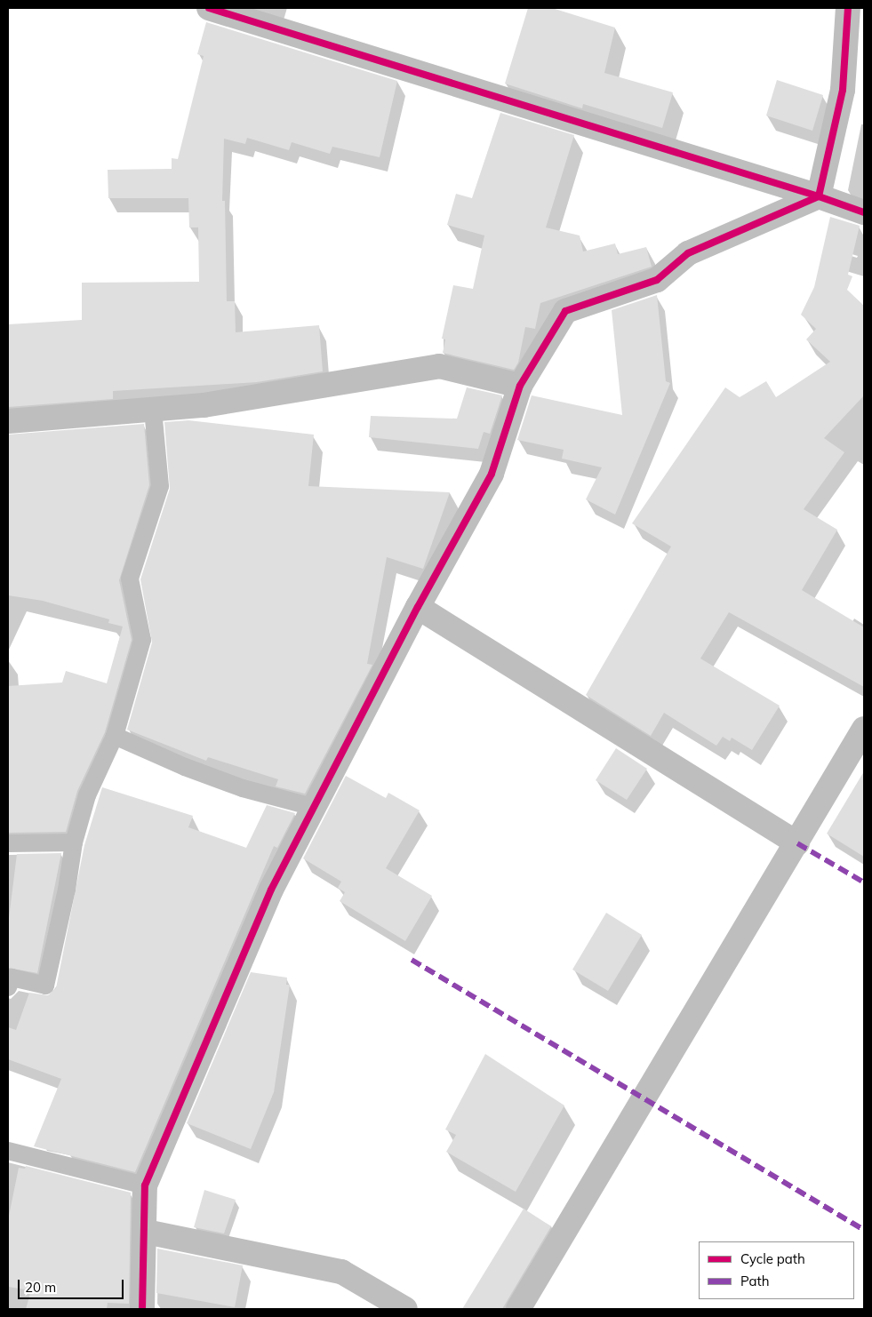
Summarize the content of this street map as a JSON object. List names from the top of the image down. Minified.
{"legend":["Cycle path","Path"],"scale_bar":"20 m"}
